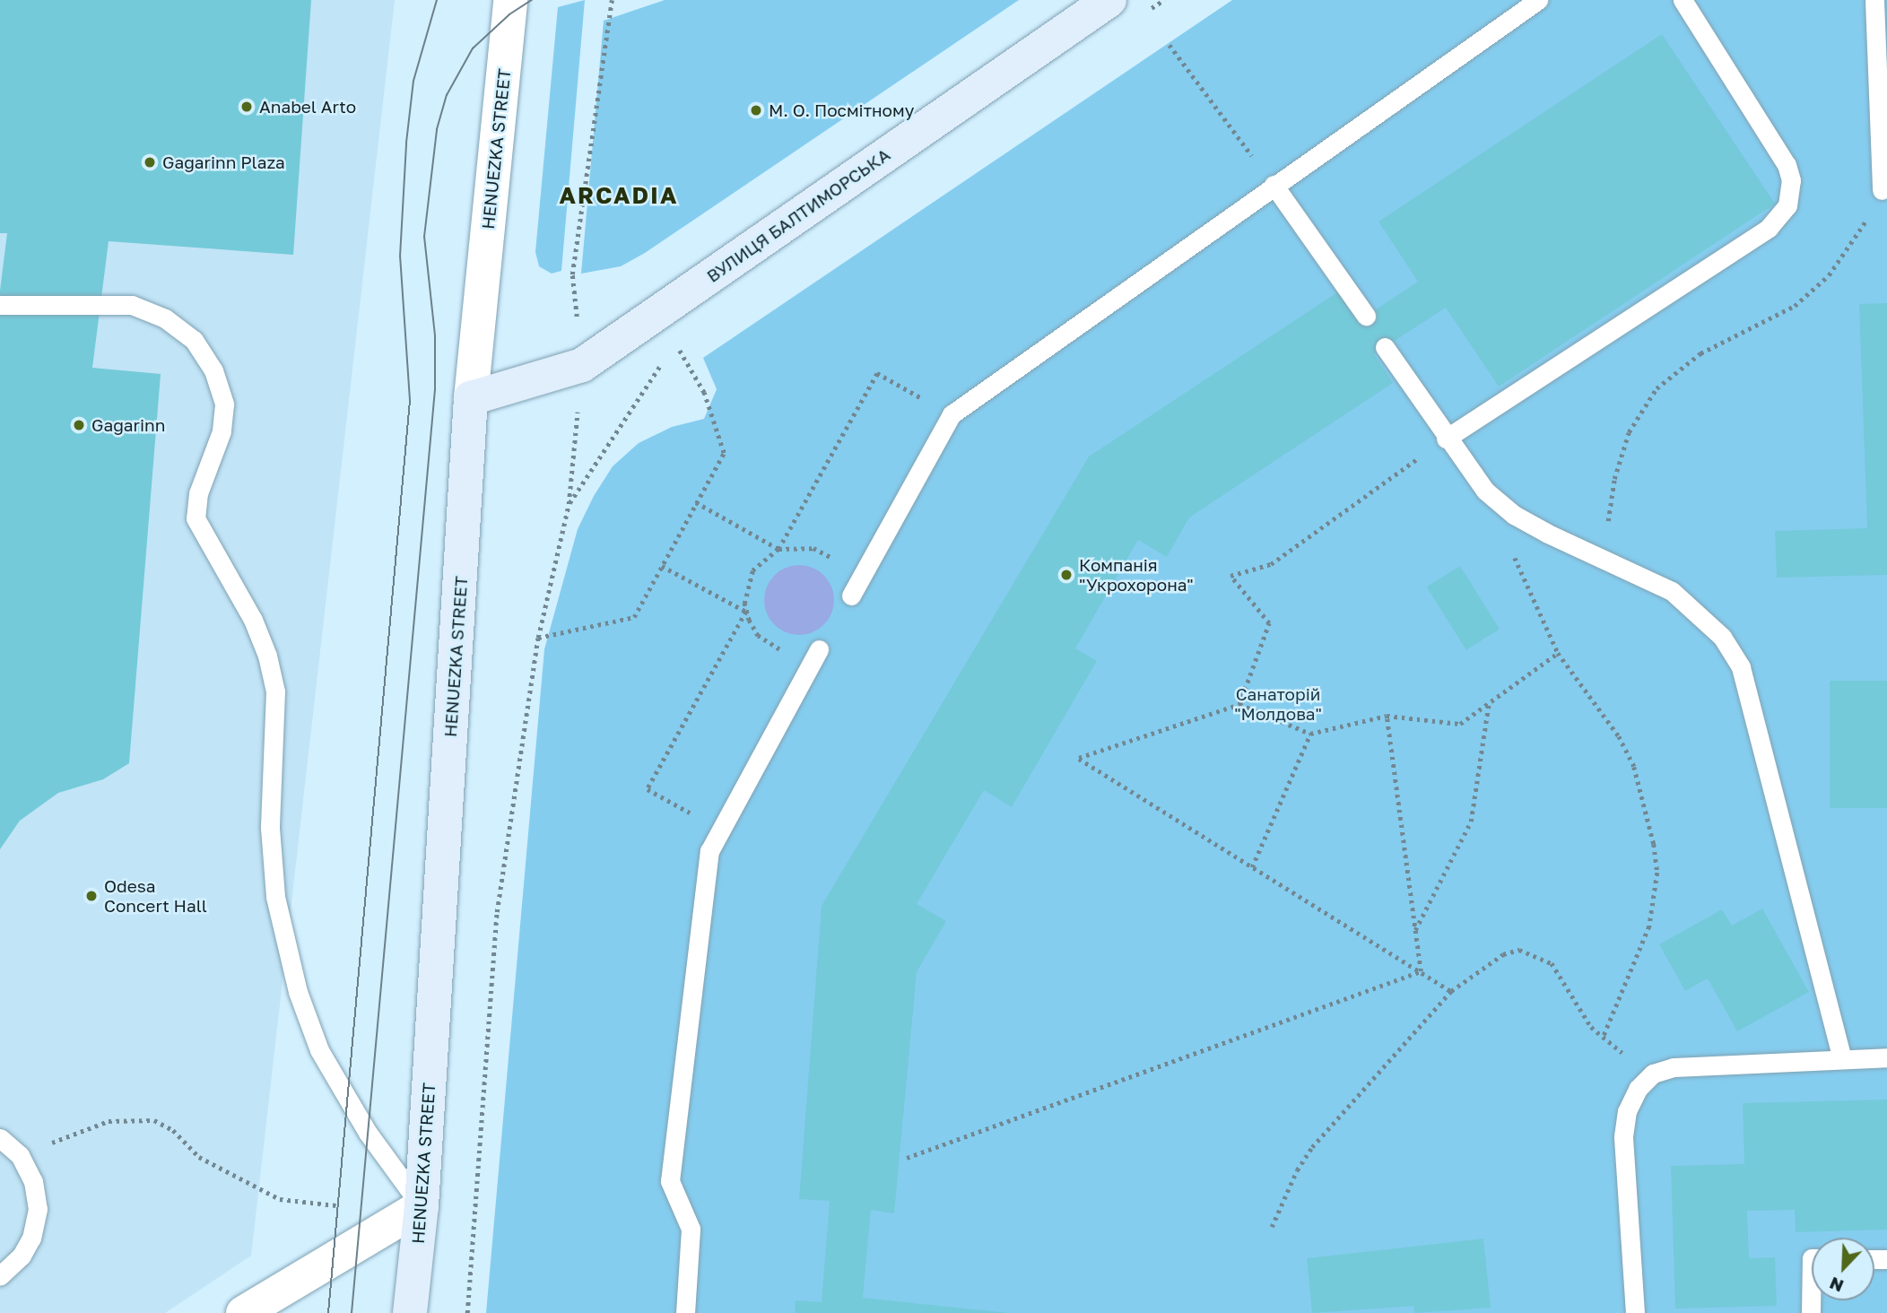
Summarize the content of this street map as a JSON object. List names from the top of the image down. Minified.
{"streets":{"main road":["HENUEZKA STREET","ВУЛИЦЯ БАЛТИМОРСЬКА"]},"crossings":[["HENUEZKA STREET","ВУЛИЦЯ БАЛТИМОРСЬКА"]],"districts":["ARCADIA"],"parks":["Санаторій \"Молдова\""],"places":["Anabel Arto","М. О. Посмітному","Gagarinn Plaza","Gagarinn","Компанія \"Укрохорона\"","Odesa Concert Hall"],"north":"bottom left"}
